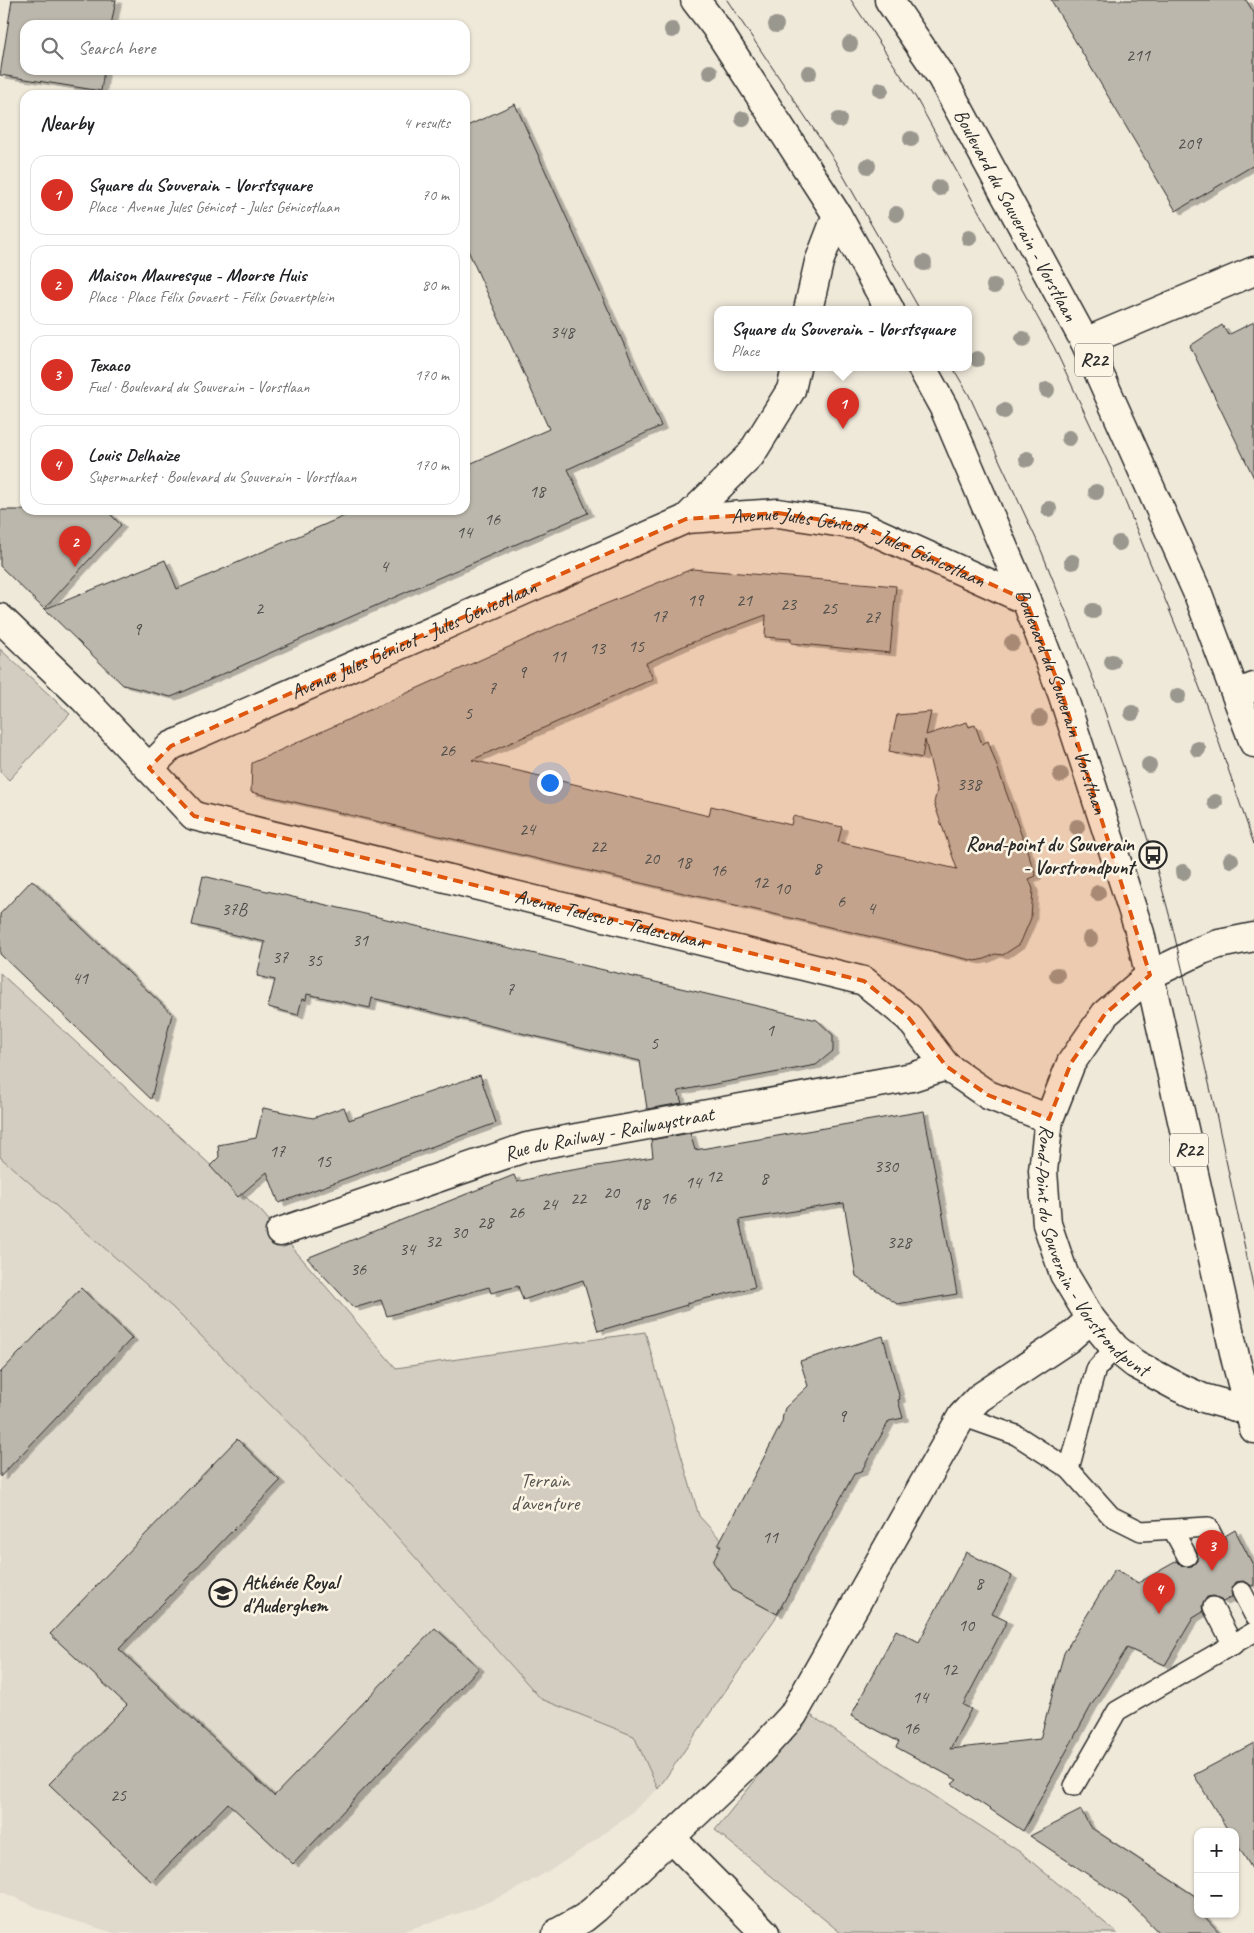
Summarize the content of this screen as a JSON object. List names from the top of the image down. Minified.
{"streets":{"street":["Boulevard du Souverain - Vorstlaan","R22","Avenue Jules Génicot - Jules Génicotlaan","Avenue Tedesco - Tedescolaan","Rue du Railway - Railwaystraat","Rond-Point du Souverain - Vorstrondpunt"]},"crossings":[["Boulevard du Souverain - Vorstlaan","Avenue Jules Génicot - Jules Génicotlaan"],["Boulevard du Souverain - Vorstlaan","Rond-Point du Souverain - Vorstrondpunt"],["Avenue Jules Génicot - Jules Génicotlaan","Avenue Tedesco - Tedescolaan"],["Avenue Tedesco - Tedescolaan","Rue du Railway - Railwaystraat"],["Avenue Tedesco - Tedescolaan","Rond-Point du Souverain - Vorstrondpunt"]],"parks":["Terrain d'aventure"],"places":{"bus stop":["Rond-point du Souverain - Vorstrondpunt"],"school or university":["Athénée Royal d'Auderghem"]},"house_numbers":["211","209","348","18","16","14","4","19","21","23","2","25","17","27","9","15","13","11","9","7","5","26","338","24","22","20","18","8","16","12","10","6","4","37B","31","37","35","41","7","1","5","17","15","330","12","8","14","20","22","16","18","24","26","28","30","32","328","34","36","9","11","8","10","12","14","16","25"],"page":{"search":"Search here","heading":["Nearby","4 results"],"list":[{"mark":"1","name":"Square du Souverain - Vorstsquare","note":"Place · Avenue Jules Génicot - Jules Génicotlaan","value":"70 m"},{"mark":"2","name":"Maison Mauresque - Moorse Huis","note":"Place · Place Félix Govaert - Félix Govaertplein","value":"80 m"},{"mark":"3","name":"Texaco","note":"Fuel · Boulevard du Souverain - Vorstlaan","value":"170 m"},{"mark":"4","name":"Louis Delhaize","note":"Supermarket · Boulevard du Souverain - Vorstlaan","value":"170 m"}],"popup":["Square du Souverain - Vorstsquare","Place"],"pins":["1","2","3","4"],"map_buttons":["+","−"]}}
